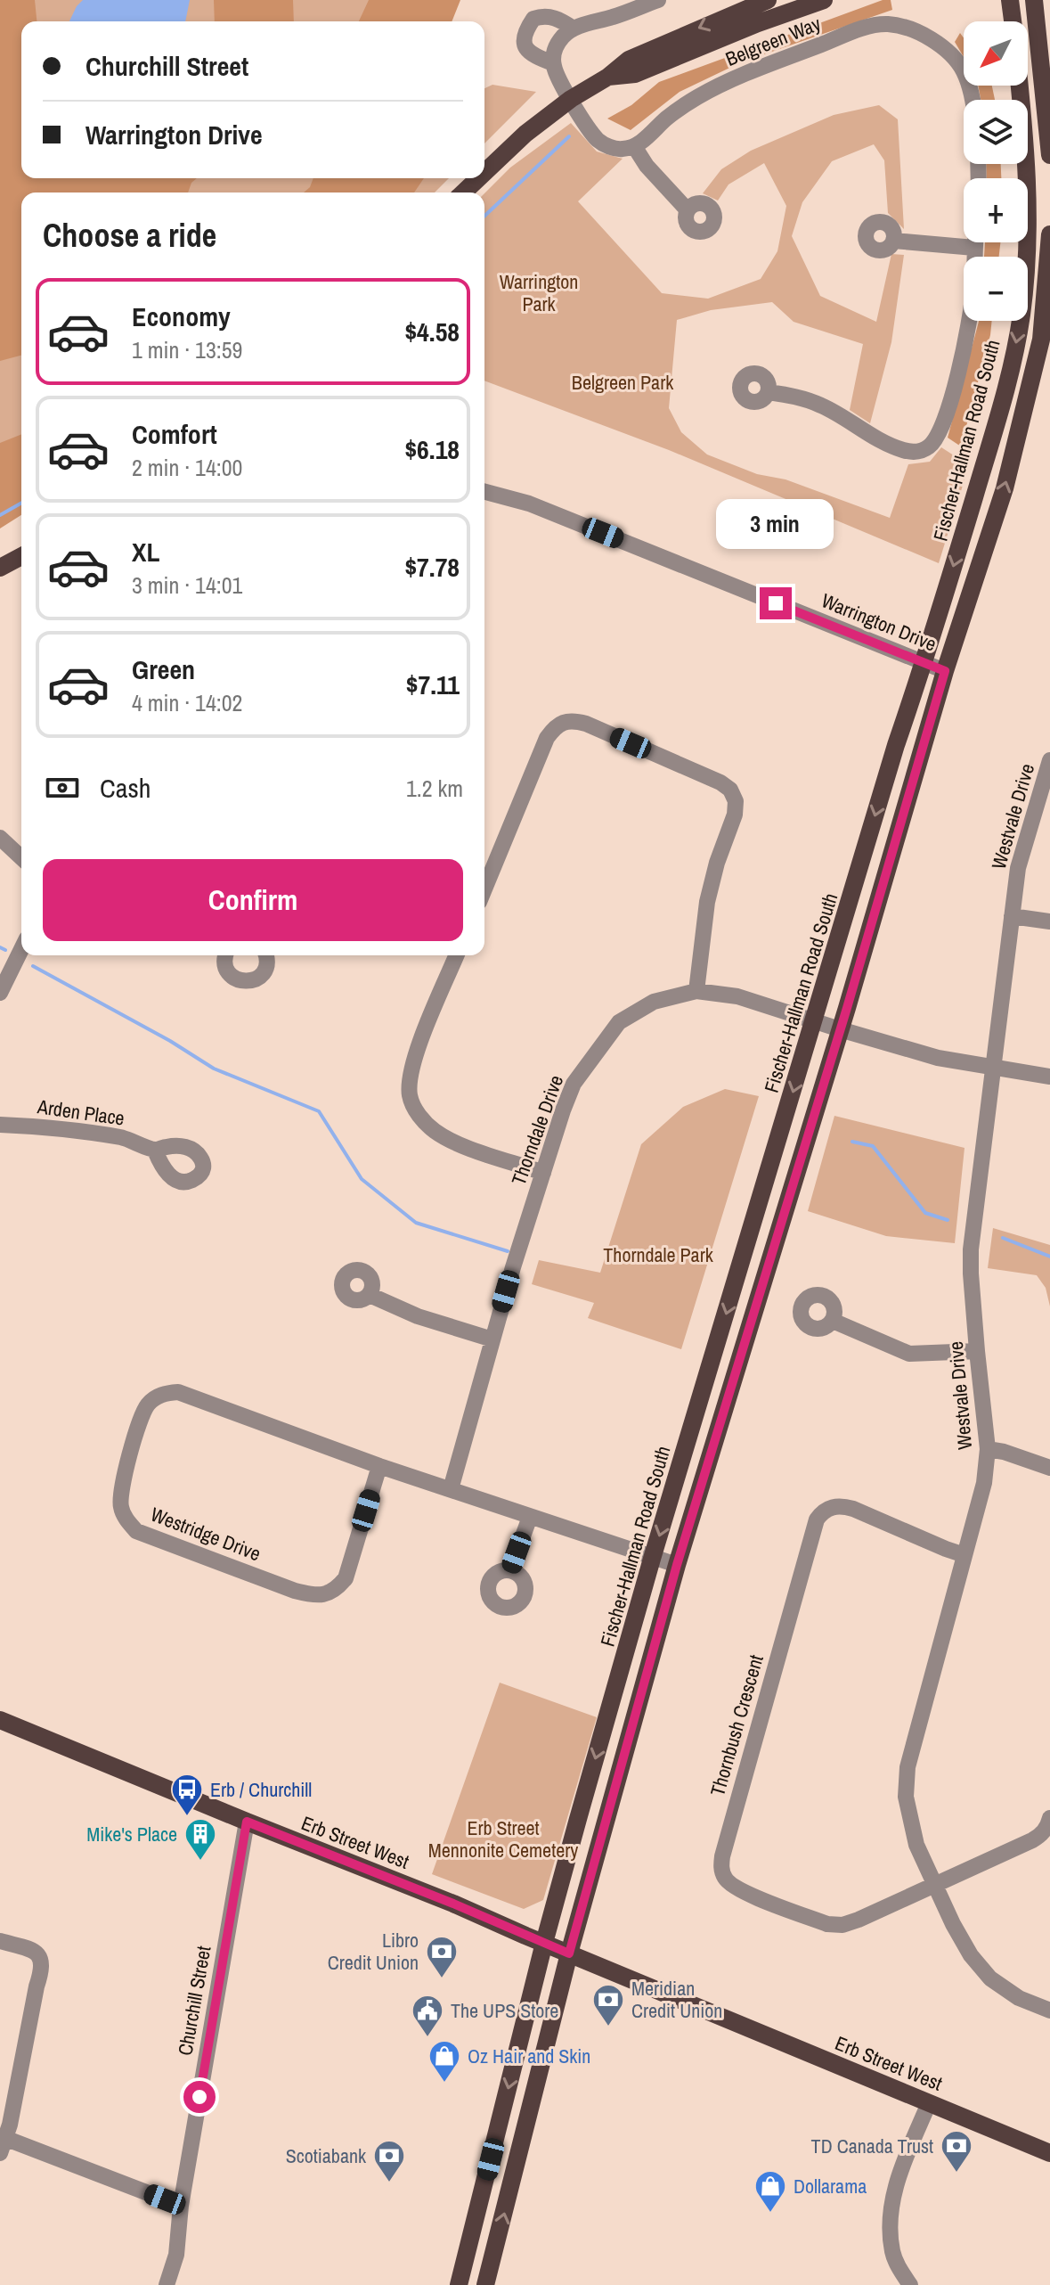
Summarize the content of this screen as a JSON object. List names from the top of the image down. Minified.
{"streets":{"main road":["Fischer-Hallman Road South","Erb Street West"],"street":["Belgreen Way","Warrington Drive","Westvale Drive","Arden Place","Thorndale Drive","Westridge Drive","Thornbush Crescent","Churchill Street"]},"crossings":[["Fischer-Hallman Road South","Warrington Drive"],["Fischer-Hallman Road South","Thorndale Drive"],["Fischer-Hallman Road South","Westridge Drive"],["Fischer-Hallman Road South","Erb Street West"],["Westvale Drive","Thorndale Drive"],["Westvale Drive","Thornbush Crescent"],["Thorndale Drive","Westridge Drive"],["Erb Street West","Churchill Street"]],"parks":["Warrington Park","Belgreen Park","Thorndale Park","Erb Street Mennonite Cemetery"],"places":{"bus stop":["Erb / Churchill"],"building":["Mike's Place"],"bank":["Libro Credit Union","Meridian Credit Union","TD Canada Trust","Scotiabank"],"public building":["The UPS Store"],"shop":["Oz Hair and Skin","Dollarama"]},"north":"bottom left","page":{"map_buttons":["+","−"],"banner":["Churchill Street","Warrington Drive"],"heading":"Choose a ride","list":[{"name":"Economy","note":"1 min · 13:59","value":"$4.58"},{"name":"Comfort","note":"2 min · 14:00","value":"$6.18"},{"name":"XL","note":"3 min · 14:01","value":"$7.78"},{"name":"Green","note":"4 min · 14:02","value":"$7.11"}],"bubble":"3 min","pay":["Cash","1.2 km"],"buttons":"Confirm"}}
